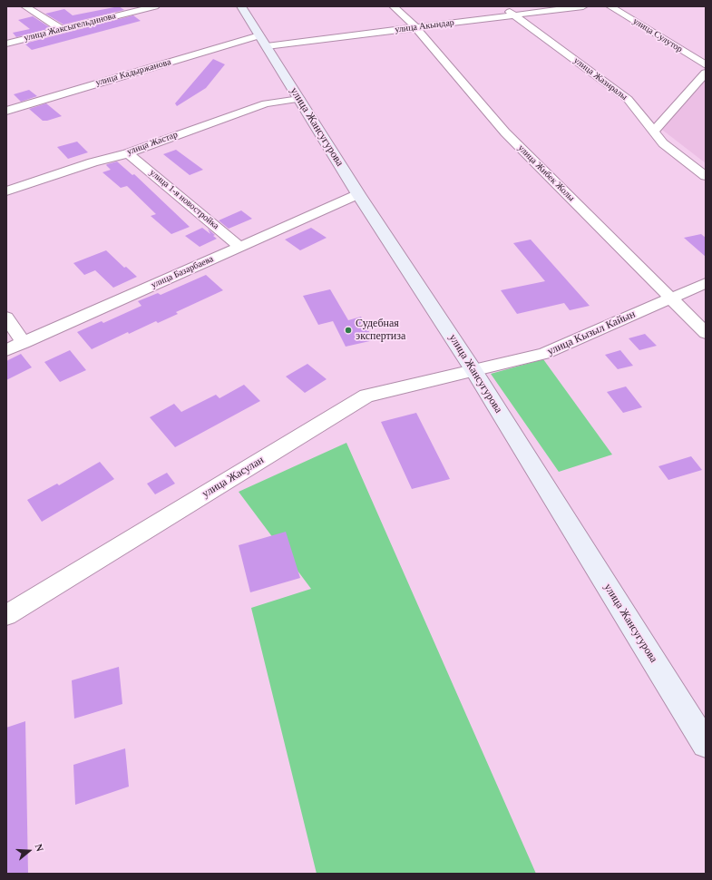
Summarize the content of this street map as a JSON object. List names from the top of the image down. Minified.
{"streets":{"main road":["улица Жансугурова"],"street":["улица Акындар","улица Жаксыгельдинова","улица Сулутор","улица Кадыржанова","улица Жазиралы","улица Жастар","улица Жибек Жолы","улица 1-я новостройка","улица Базарбаева","улица Кызыл Кайын","улица Жасулан"]},"crossings":[["улица Акындар","улица Кадыржанова"],["улица Акындар","улица Жазиралы"],["улица Акындар","улица Жансугурова"],["улица Акындар","улица Жибек Жолы"],["улица Кадыржанова","улица Жансугурова"],["улица Жансугурова","улица Жастар"],["улица Жансугурова","улица Базарбаева"],["улица Жансугурова","улица Кызыл Кайын"],["улица Жансугурова","улица Жасулан"],["улица Жастар","улица 1-я новостройка"],["улица Жибек Жолы","улица Кызыл Кайын"],["улица 1-я новостройка","улица Базарбаева"],["улица Кызыл Кайын","улица Жасулан"]],"places":["Судебная экспертиза"],"north":"right"}
